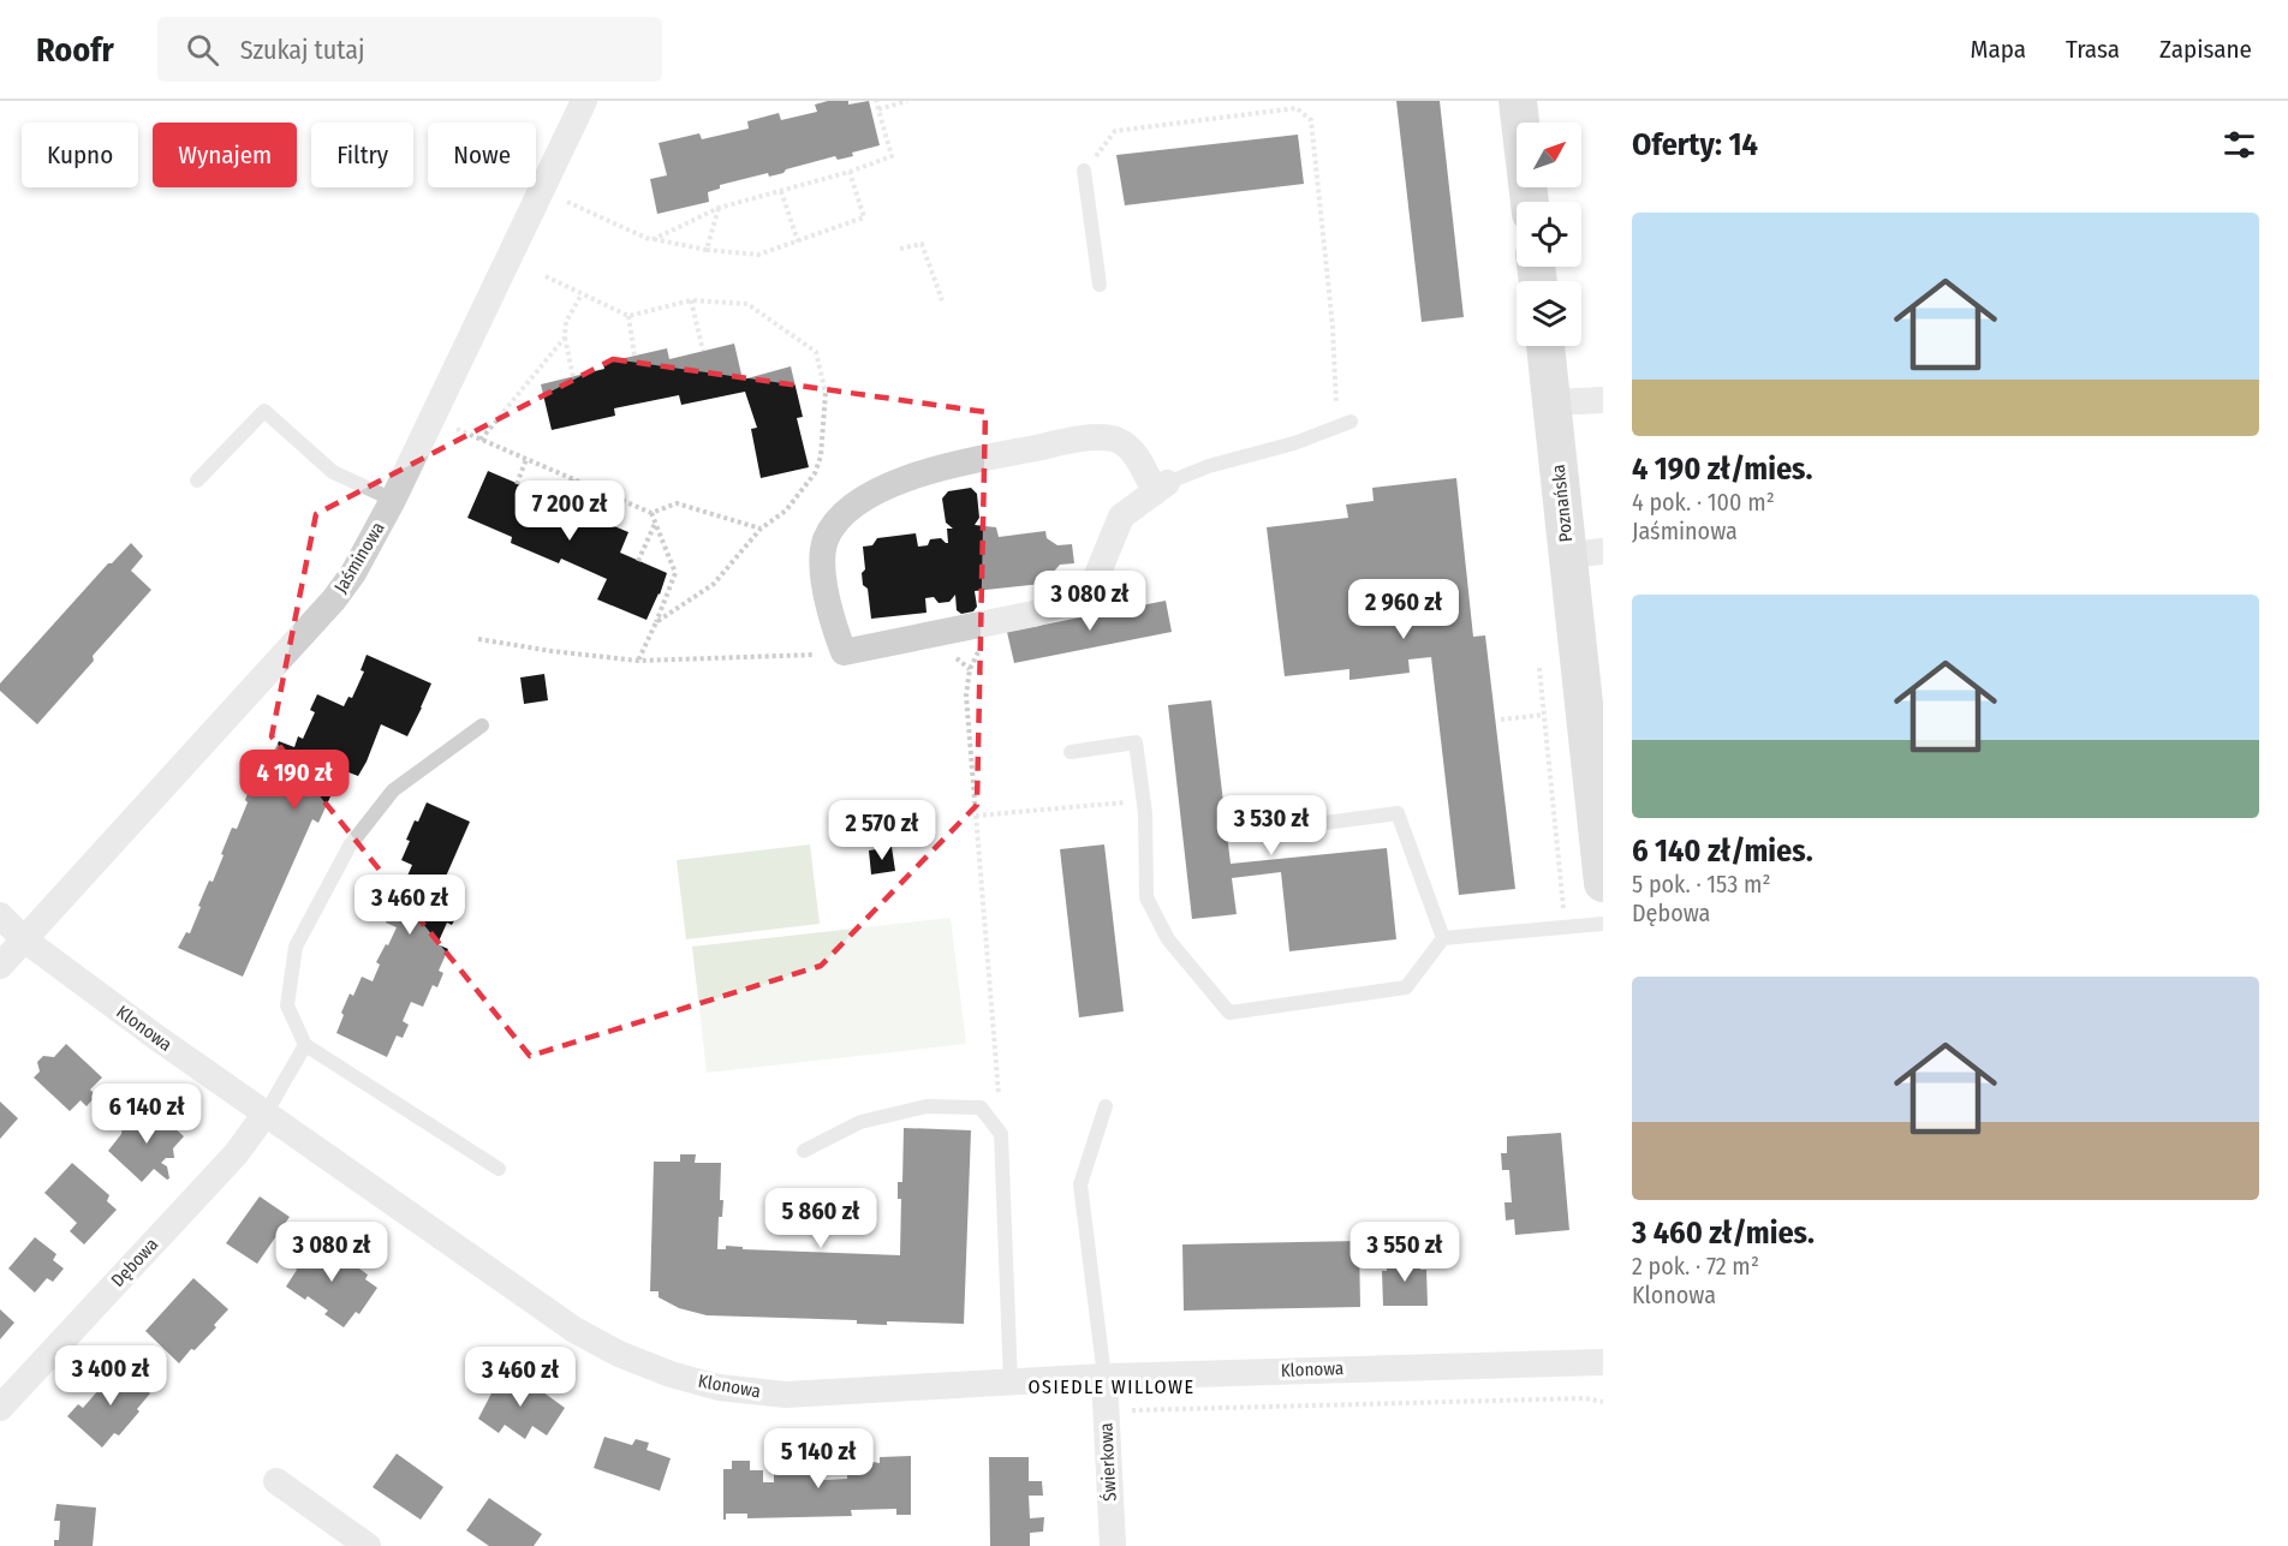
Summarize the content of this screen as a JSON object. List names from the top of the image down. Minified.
{"streets":{"street":["Poznańska","Jaśminowa","Klonowa","Dębowa","Świerkowa"]},"crossings":[["Jaśminowa","Klonowa"],["Klonowa","Dębowa"],["Klonowa","Świerkowa"]],"districts":["OSIEDLE WILLOWE"],"north":"top right","page":{"header":"Roofr","search":"Szukaj tutaj","nav":["Mapa","Trasa","Zapisane"],"heading":"Oferty: 14","chip":["Kupno","Wynajem","Filtry","Nowe"],"list":[{"name":"4 190 zł/mies.","note":"4 pok. · 100 m² · Jaśminowa"},{"name":"6 140 zł/mies.","note":"5 pok. · 153 m² · Dębowa"},{"name":"3 460 zł/mies.","note":"2 pok. · 72 m² · Klonowa"}],"price":["7 200 zł","3 080 zł","2 960 zł","4 190 zł","3 530 zł","2 570 zł","3 460 zł","6 140 zł","5 860 zł","3 080 zł","3 550 zł","3 400 zł","3 460 zł","5 140 zł"]}}
